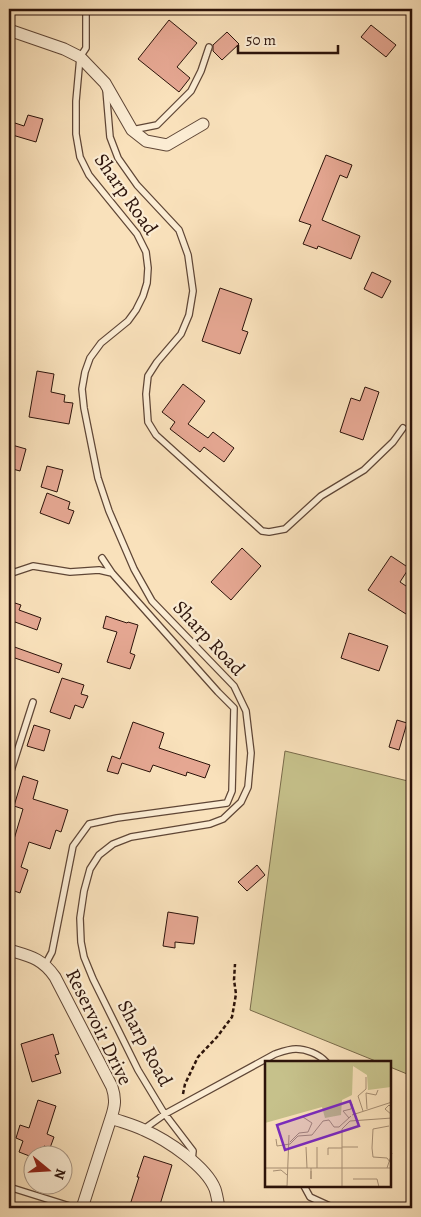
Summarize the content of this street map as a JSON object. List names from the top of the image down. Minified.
{"streets":{"street":["Reservoir Drive"],"lane":["Sharp Road"]},"scale_bar":"50 m","north":"right"}
